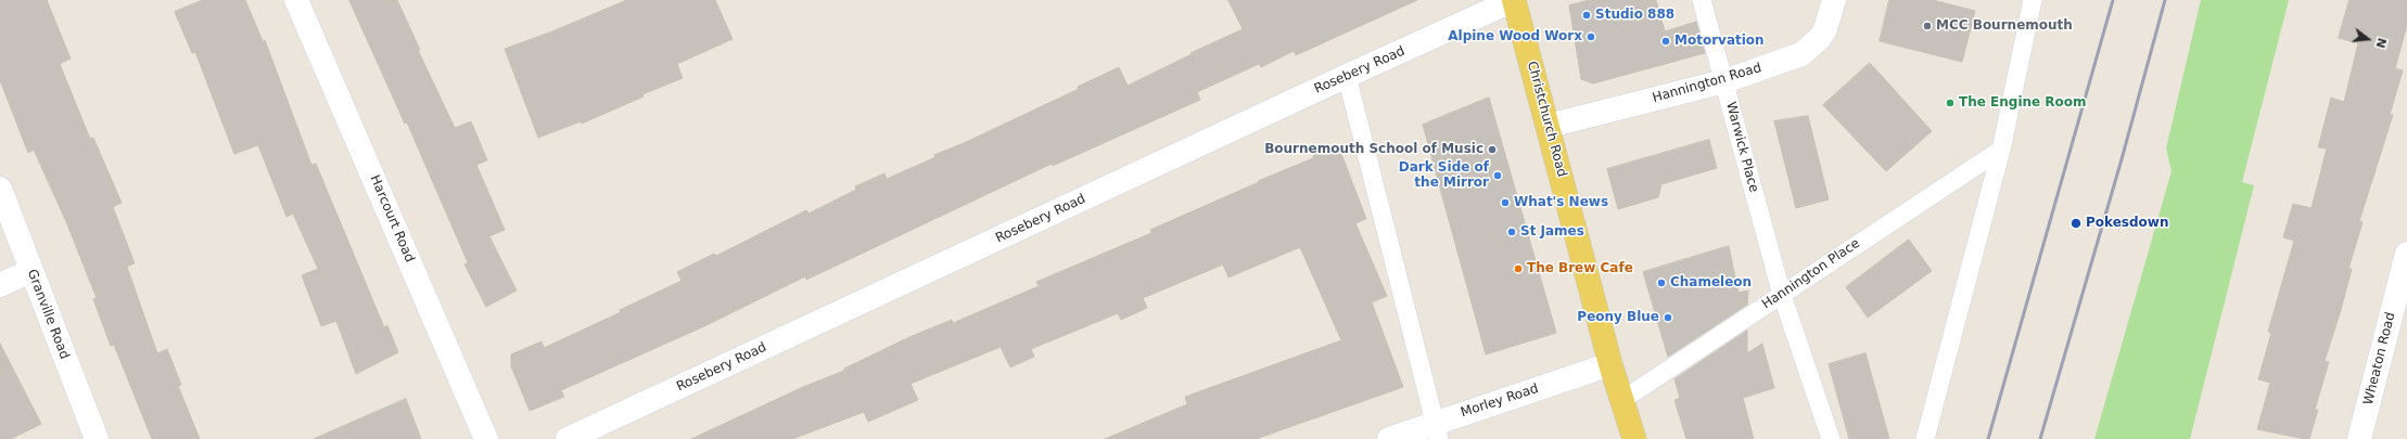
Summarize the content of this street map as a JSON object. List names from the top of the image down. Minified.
{"streets":{"main road":["Christchurch Road"],"street":["Rosebery Road","Hannington Road","Harcourt Road","Granville Road","Wheaton Road","Morley Road"],"lane":["Warwick Place","Hannington Place"]},"crossings":[["Rosebery Road","Christchurch Road"],["Hannington Road","Christchurch Road"],["Hannington Road","Warwick Place"],["Christchurch Road","Hannington Place"],["Christchurch Road","Morley Road"],["Warwick Place","Hannington Place"]],"places":["Studio 888","MCC Bournemouth","Alpine Wood Worx","Motorvation","The Engine Room","Bournemouth School of Music","Dark Side of the Mirror","What's News","Pokesdown","St James","The Brew Cafe","Chameleon","Peony Blue"],"north":"right"}
